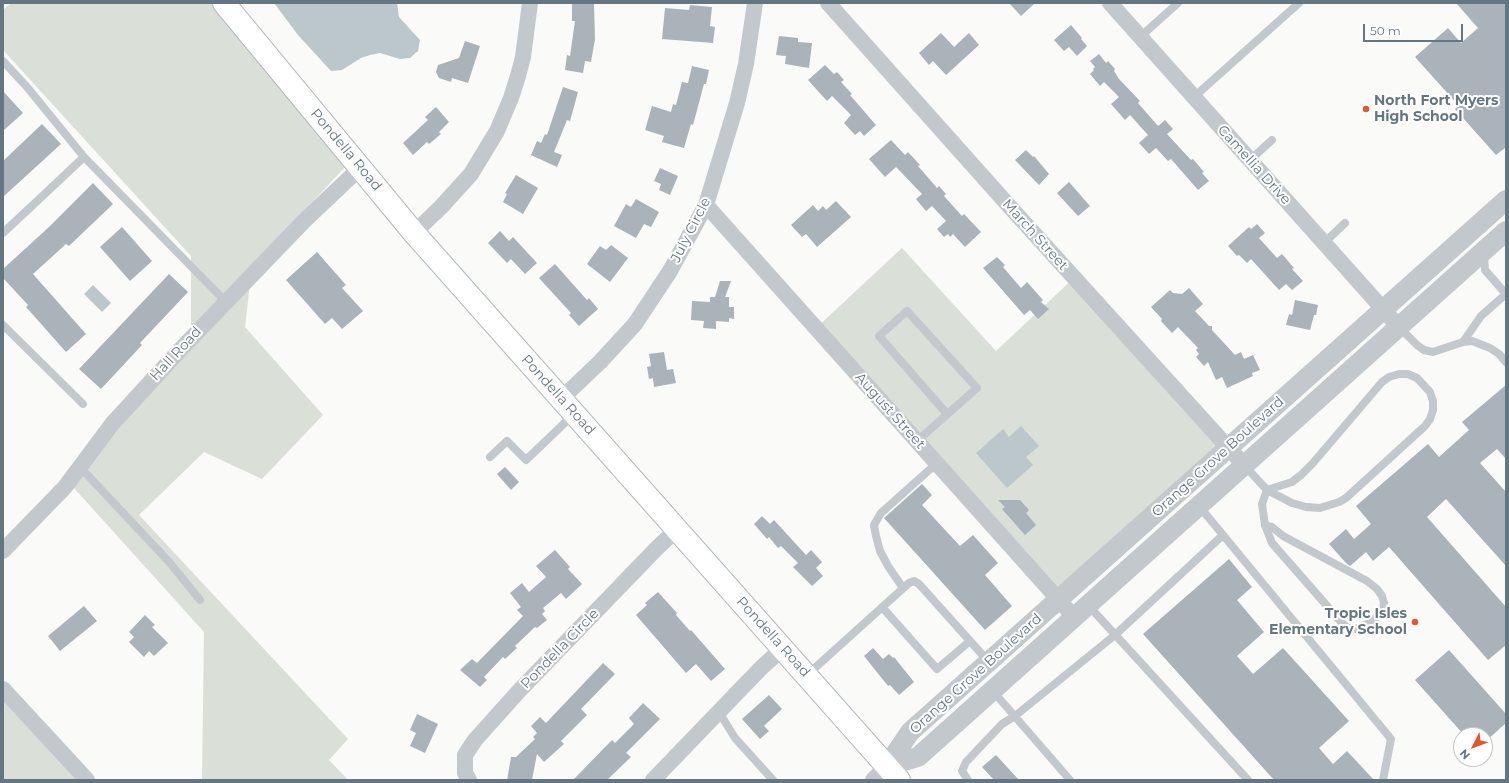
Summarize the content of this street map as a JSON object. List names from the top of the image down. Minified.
{"streets":{"main road":["Pondella Road"],"street":["Camellia Drive","July Circle","March Street","Hall Road","August Street","Orange Grove Boulevard","Pondella Circle"]},"crossings":[["Pondella Road","July Circle"],["Pondella Road","Hall Road"],["Pondella Road","Orange Grove Boulevard"],["Pondella Road","Pondella Circle"],["Camellia Drive","Orange Grove Boulevard"],["July Circle","August Street"],["March Street","Orange Grove Boulevard"],["August Street","Orange Grove Boulevard"]],"places":["North Fort Myers High School","Tropic Isles Elementary School"],"scale_bar":"50 m","north":"bottom left"}
